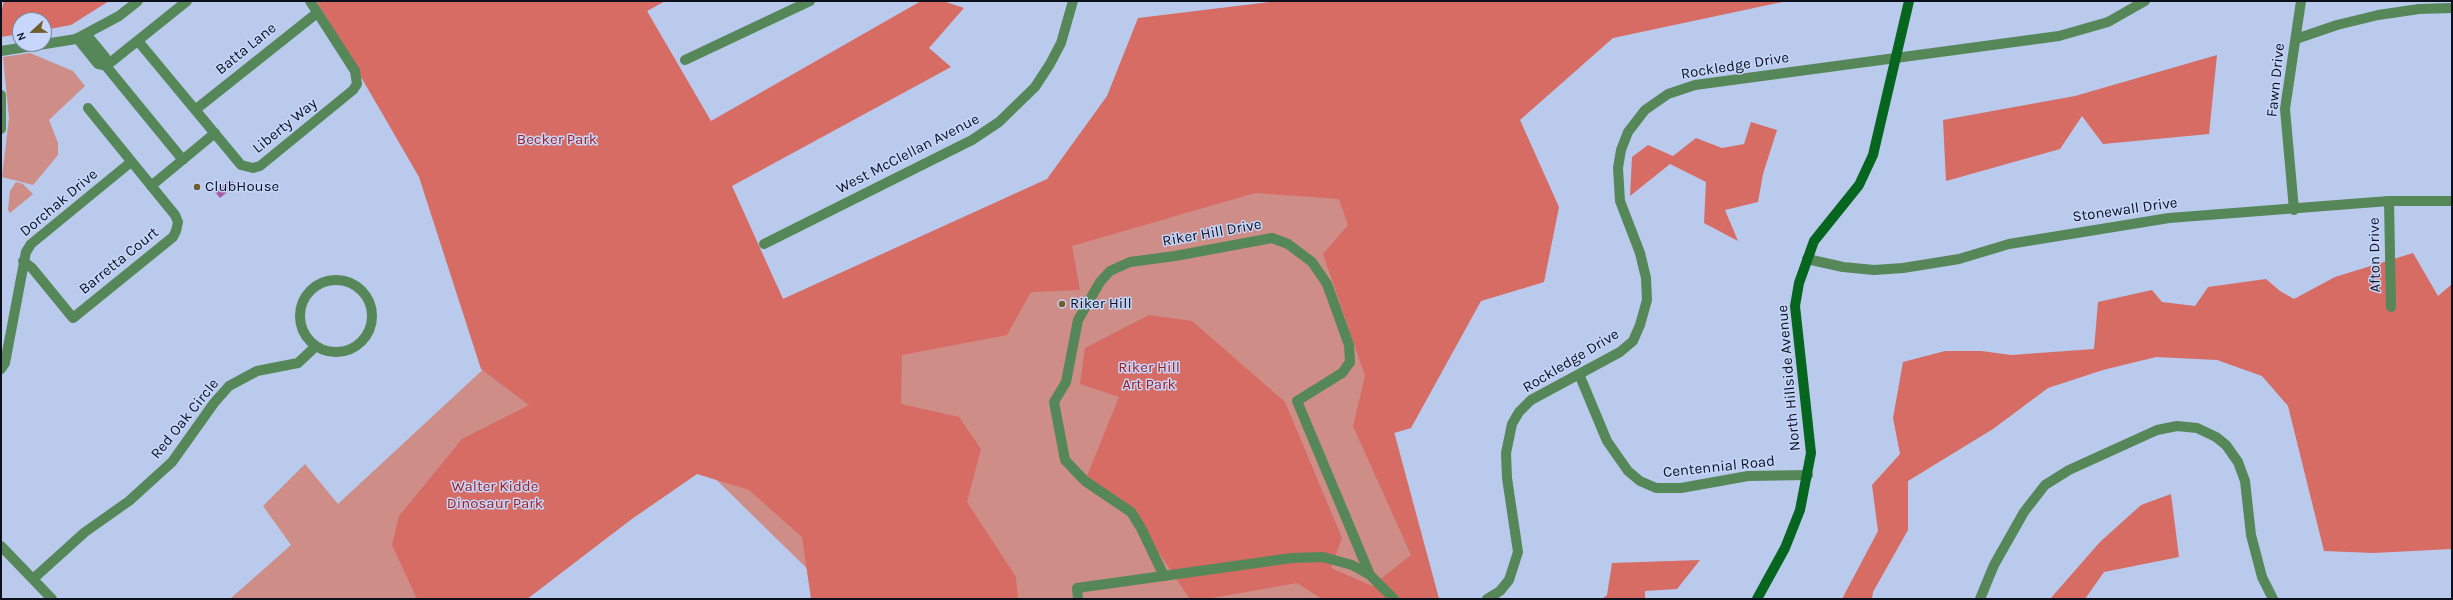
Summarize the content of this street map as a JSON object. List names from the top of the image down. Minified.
{"streets":{"street":["Batta Lane","Rockledge Drive","Fawn Drive","Liberty Way","West McClellan Avenue","Dorchak Drive","Stonewall Drive","Riker Hill Drive","Afton Drive","Barretta Court","North Hillside Avenue","Red Oak Circle","Centennial Road"]},"crossings":[["Batta Lane","Liberty Way"],["Rockledge Drive","North Hillside Avenue"],["Rockledge Drive","Centennial Road"],["Fawn Drive","Stonewall Drive"],["Dorchak Drive","Barretta Court"],["Stonewall Drive","Afton Drive"],["Stonewall Drive","North Hillside Avenue"],["North Hillside Avenue","Centennial Road"]],"parks":["Becker Park","Riker Hill Art Park","Walter Kidde Dinosaur Park"],"places":["ClubHouse","Riker Hill"],"north":"left"}
